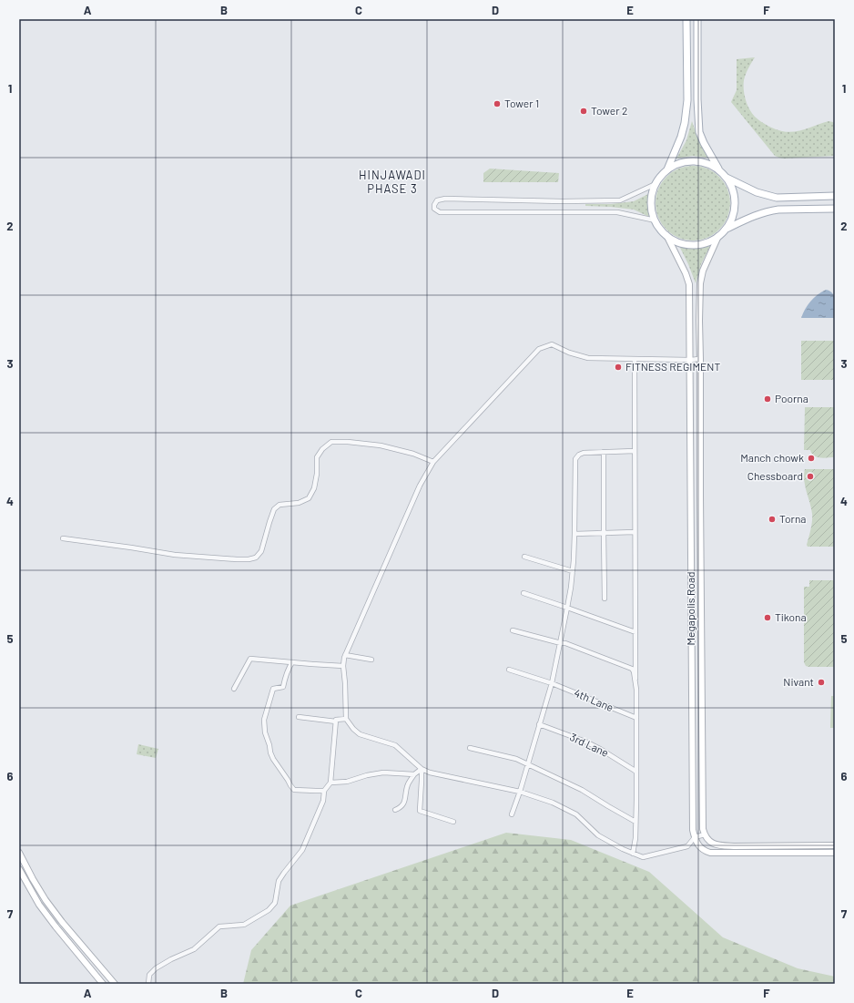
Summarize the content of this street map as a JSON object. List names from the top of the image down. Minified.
{"streets":{"street":["Megapolis Road","4th Lane","3rd Lane"]},"districts":["HINJAWADI PHASE 3"],"places":["Tower 1","Tower 2","FITNESS REGIMENT","Poorna","Manch chowk","Chessboard","Torna","Tikona","Nivant"],"grid":{"columns":["A","B","C","D","E","F"],"rows":["1","2","3","4","5","6","7"]}}
